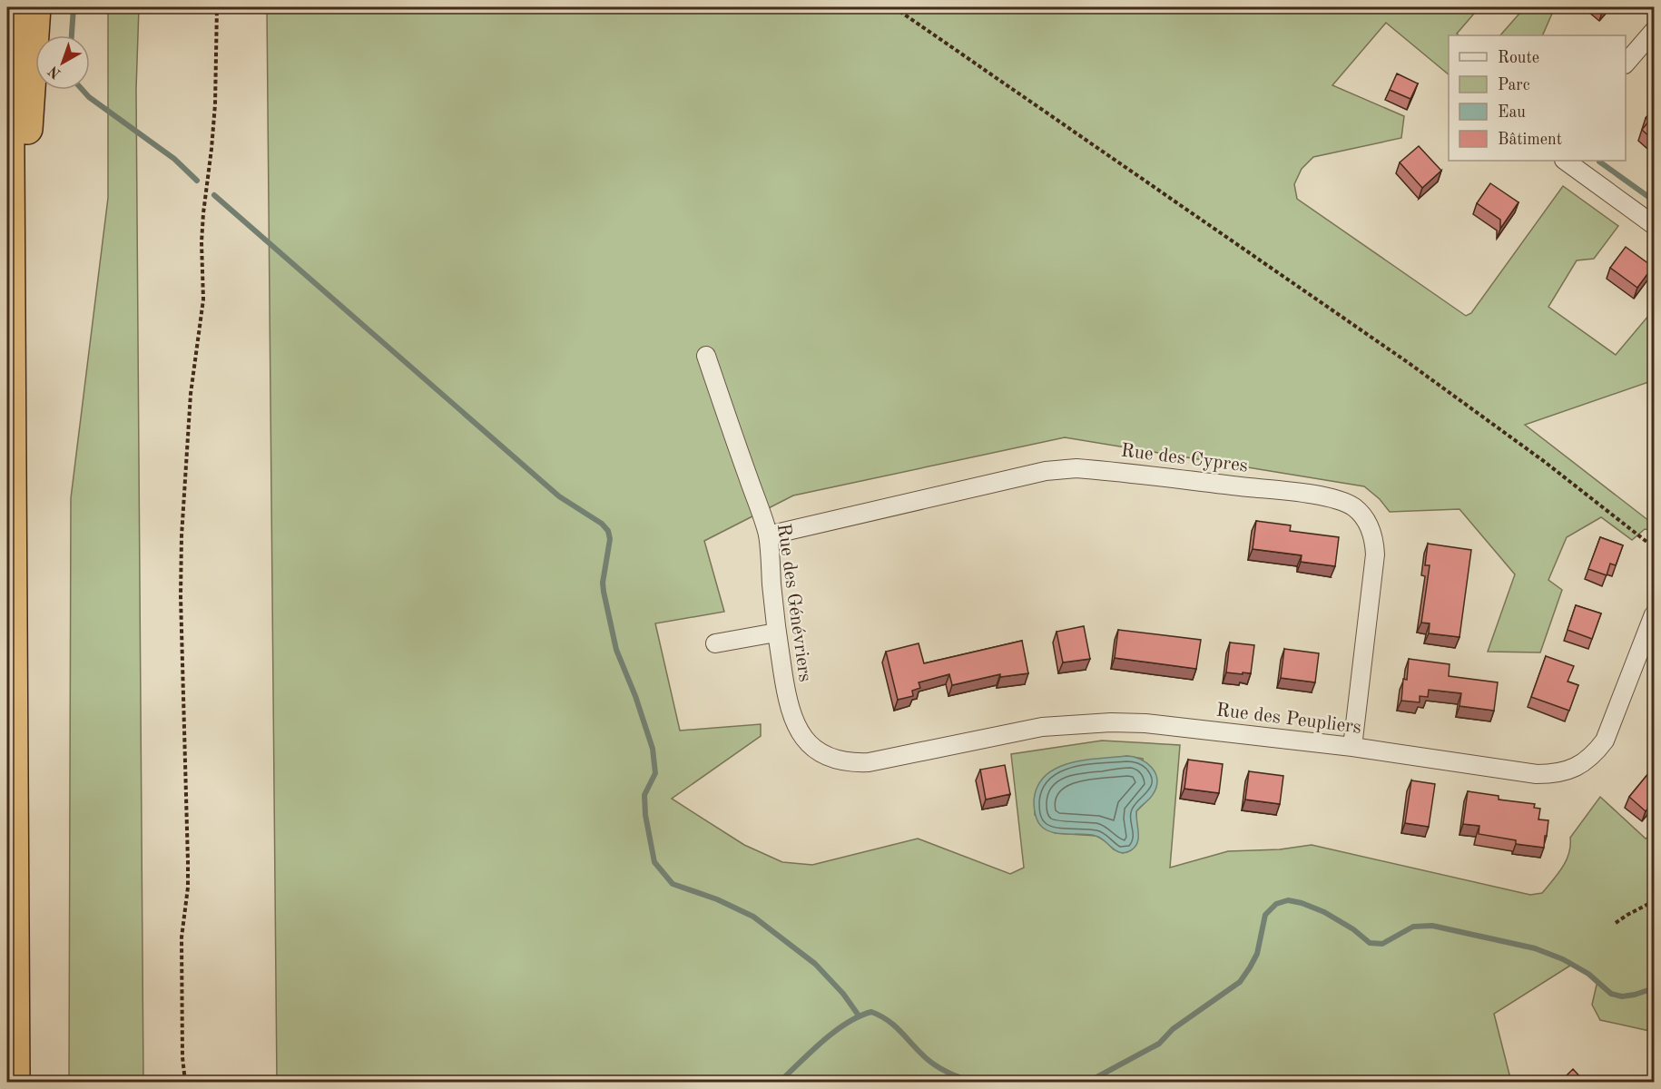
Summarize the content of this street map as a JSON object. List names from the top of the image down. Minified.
{"streets":{"street":["Rue des Cypres","Rue des Génévriers","Rue des Peupliers"]},"crossings":[["Rue des Cypres","Rue des Génévriers"],["Rue des Cypres","Rue des Peupliers"],["Rue des Génévriers","Rue des Peupliers"]],"legend":["Route","Parc","Eau","Bâtiment"],"north":"bottom left"}
